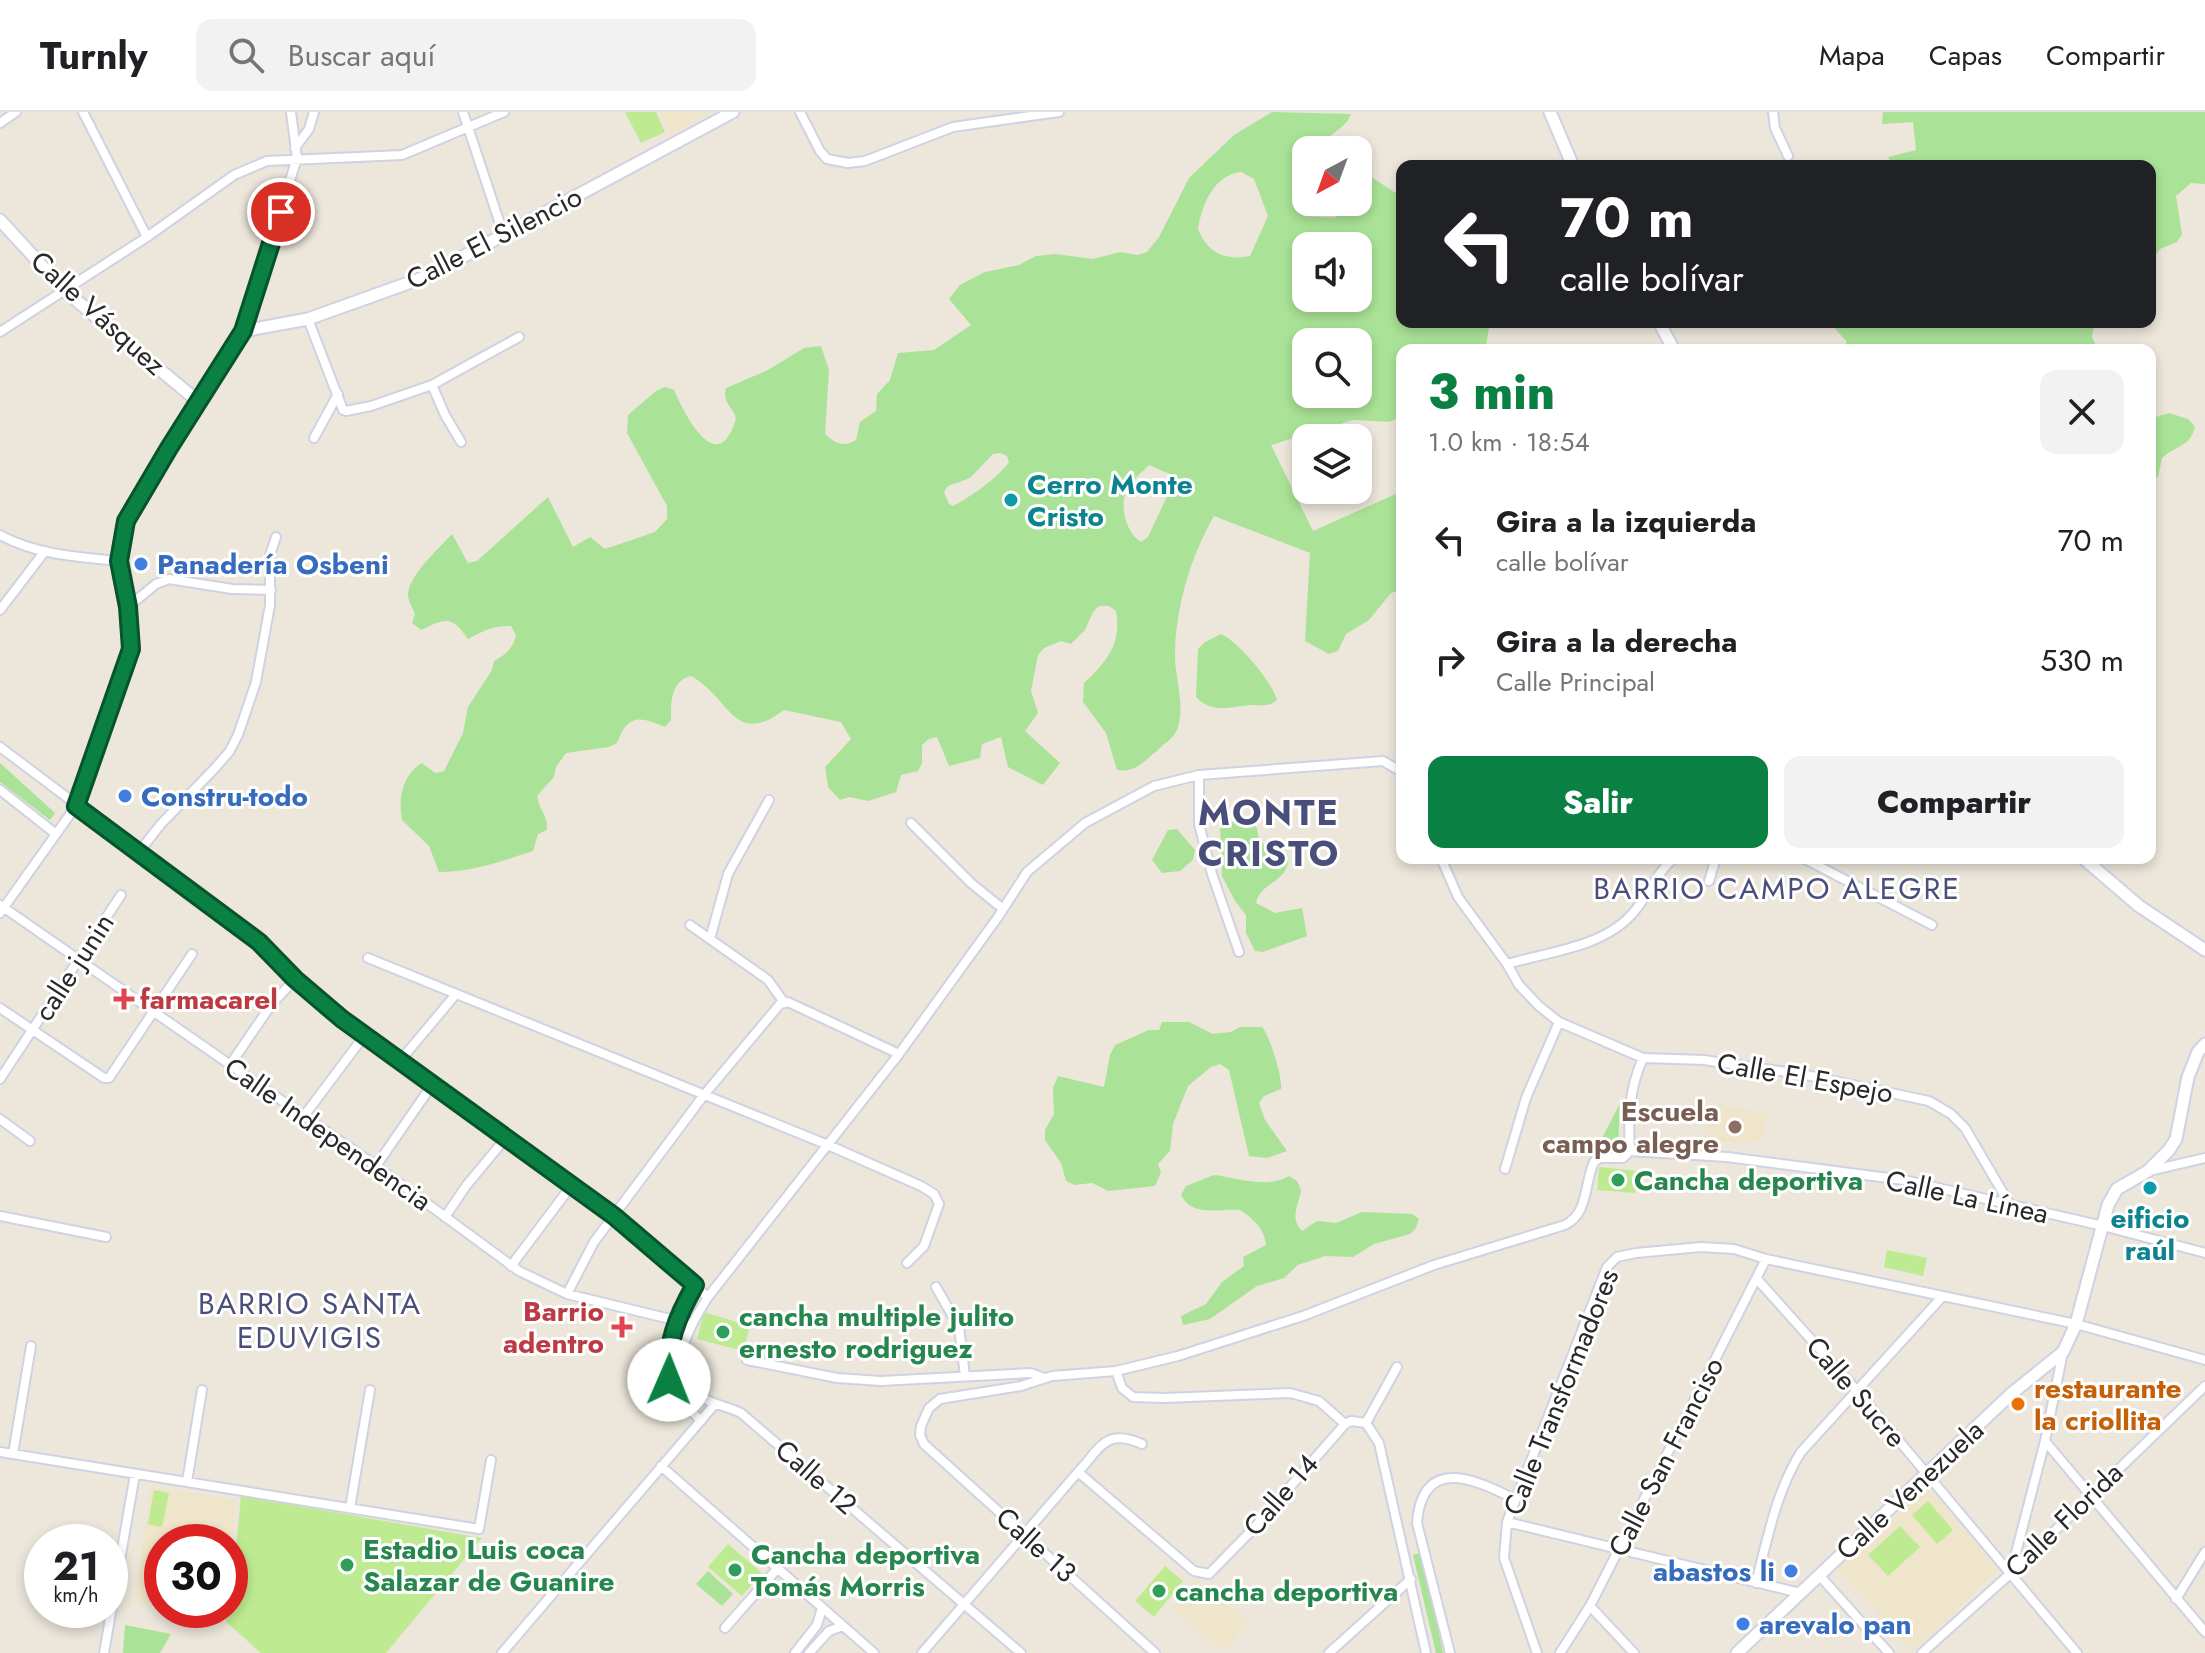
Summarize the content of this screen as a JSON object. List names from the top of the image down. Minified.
{"streets":{"street":["Calle El Silencio","Calle Vásquez","calle junin","Calle El Espejo","Calle Independencia","Calle La Línea","Calle Transformadores","Calle Sucre","Calle San Franciso","Calle 12","Calle Venezuela","Calle 14","Calle Florida","Calle 13"]},"crossings":[["calle junin","Calle Independencia"],["Calle El Espejo","Calle La Línea"],["Calle Independencia","Calle 12"],["Calle La Línea","Calle Venezuela"],["Calle Transformadores","Calle San Franciso"],["Calle Transformadores","Calle Venezuela"],["Calle Sucre","Calle San Franciso"],["Calle Sucre","Calle Venezuela"],["Calle Sucre","Calle Florida"]],"districts":["MONTE CRISTO","BARRIO CAMPO ALEGRE","BARRIO SANTA EDUVIGIS"],"places":{"other":["Cerro Monte Cristo","Panadería Osbeni","Constru-todo","Escuela campo alegre","Cancha deportiva","eificio raúl","cancha multiple julito ernesto rodriguez","restaurante la criollita","Estadio Luis coca Salazar de Guanire","Cancha deportiva Tomás Morris","abastos li","cancha deportiva","arevalo pan"],"health":["farmacarel","Barrio adentro"]},"north":"bottom left","page":{"header":"Turnly","search":"Buscar aquí","nav":["Mapa","Capas","Compartir"],"turn":["70 m","calle bolívar"],"heading":["3 min","1.0 km · 18:54"],"list":[{"name":"Gira a la izquierda","note":"calle bolívar","value":"70 m"},{"name":"Gira a la derecha","note":"Calle Principal","value":"530 m"}],"buttons":["Salir","Compartir"],"speed":"21 km/h","limit":"30"}}
